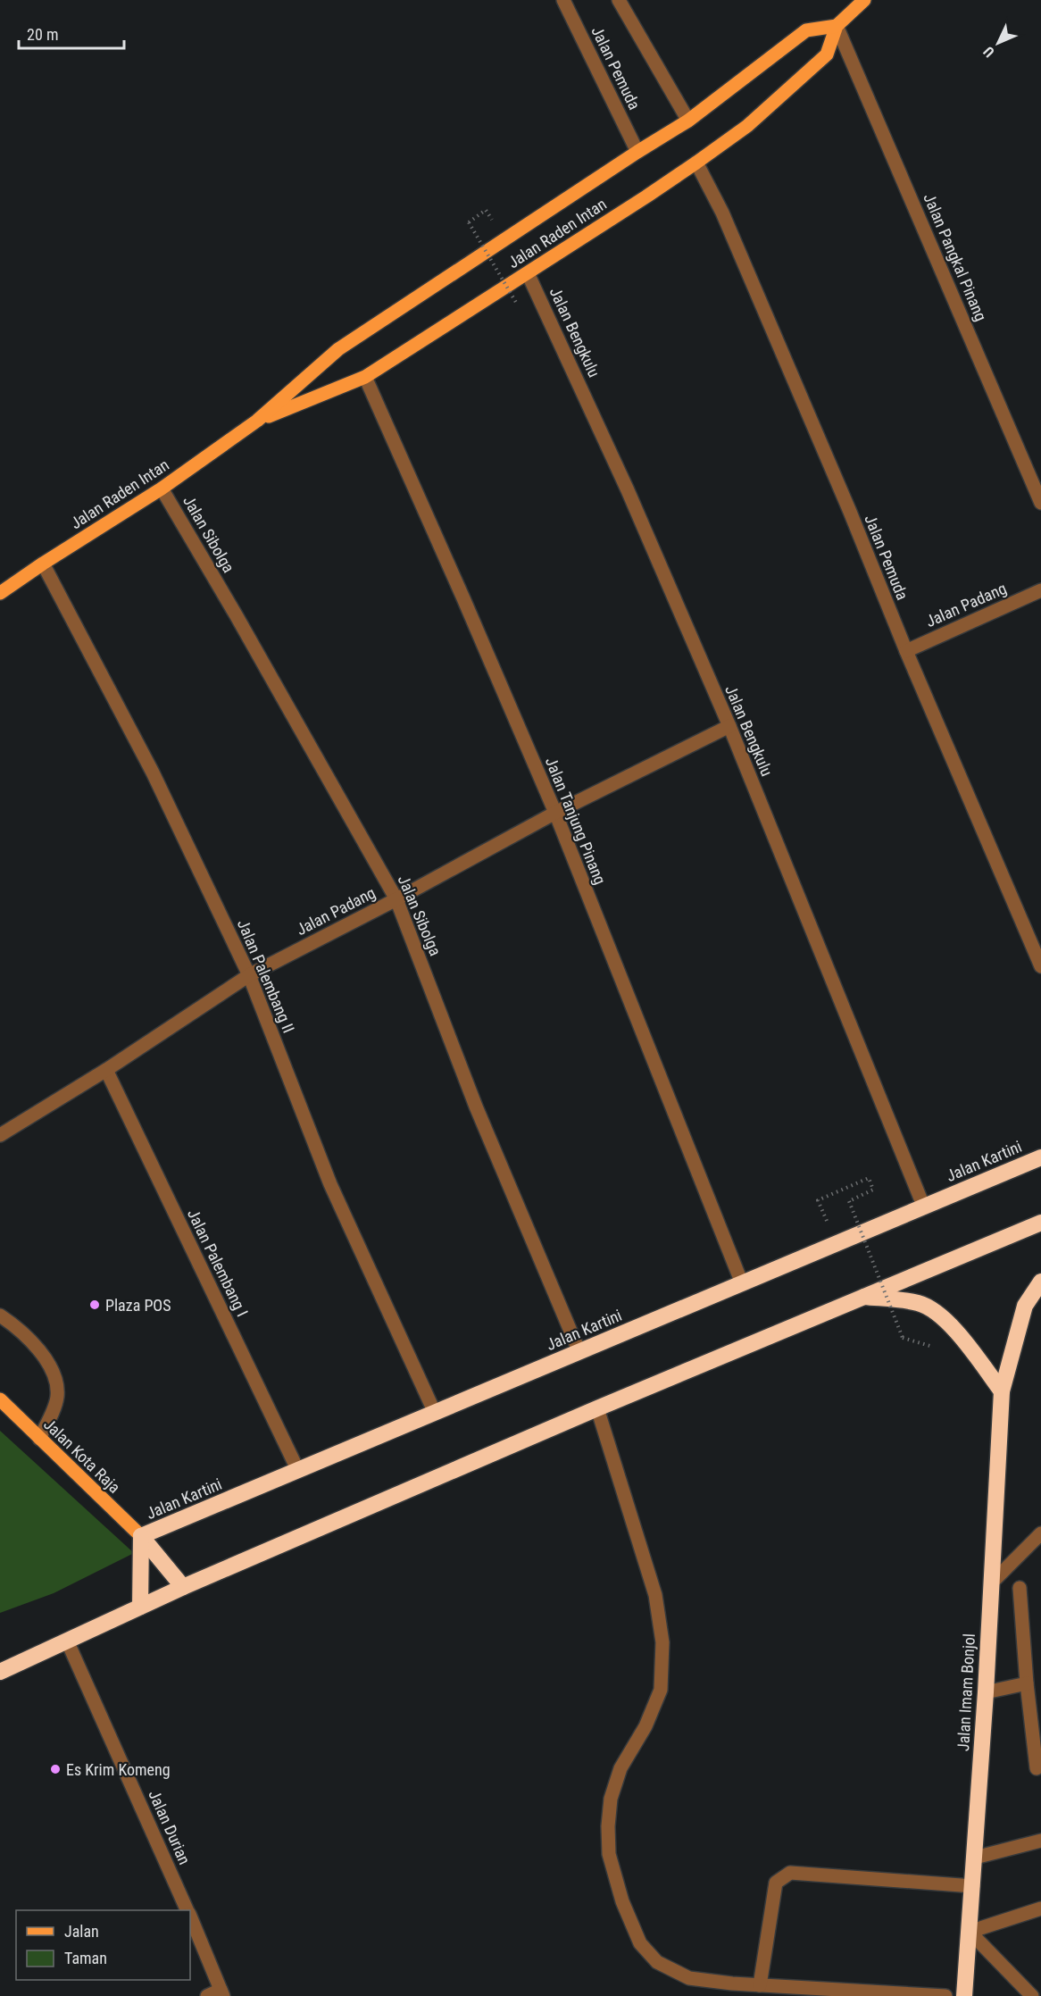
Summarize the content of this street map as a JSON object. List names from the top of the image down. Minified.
{"streets":{"highway":["Jalan Kartini","Jalan Imam Bonjol"],"main road":["Jalan Raden Intan","Jalan Kota Raja"],"street":["Jalan Pemuda","Jalan Pangkal Pinang","Jalan Bengkulu","Jalan Sibolga","Jalan Padang","Jalan Tanjung Pinang","Jalan Palembang II","Jalan Palembang I","Jalan Durian"]},"crossings":[["Jalan Pemuda","Jalan Raden Intan"],["Jalan Pemuda","Jalan Padang"],["Jalan Raden Intan","Jalan Pangkal Pinang"],["Jalan Raden Intan","Jalan Bengkulu"],["Jalan Raden Intan","Jalan Sibolga"],["Jalan Raden Intan","Jalan Tanjung Pinang"],["Jalan Raden Intan","Jalan Palembang II"],["Jalan Bengkulu","Jalan Padang"],["Jalan Bengkulu","Jalan Kartini"],["Jalan Sibolga","Jalan Padang"],["Jalan Sibolga","Jalan Kartini"],["Jalan Padang","Jalan Tanjung Pinang"],["Jalan Padang","Jalan Palembang II"],["Jalan Padang","Jalan Palembang I"],["Jalan Tanjung Pinang","Jalan Kartini"],["Jalan Palembang II","Jalan Kartini"],["Jalan Kartini","Jalan Palembang I"],["Jalan Kartini","Jalan Kota Raja"]],"places":["Plaza POS","Es Krim Komeng"],"legend":["Jalan","Taman"],"scale_bar":"20 m","north":"bottom left"}
